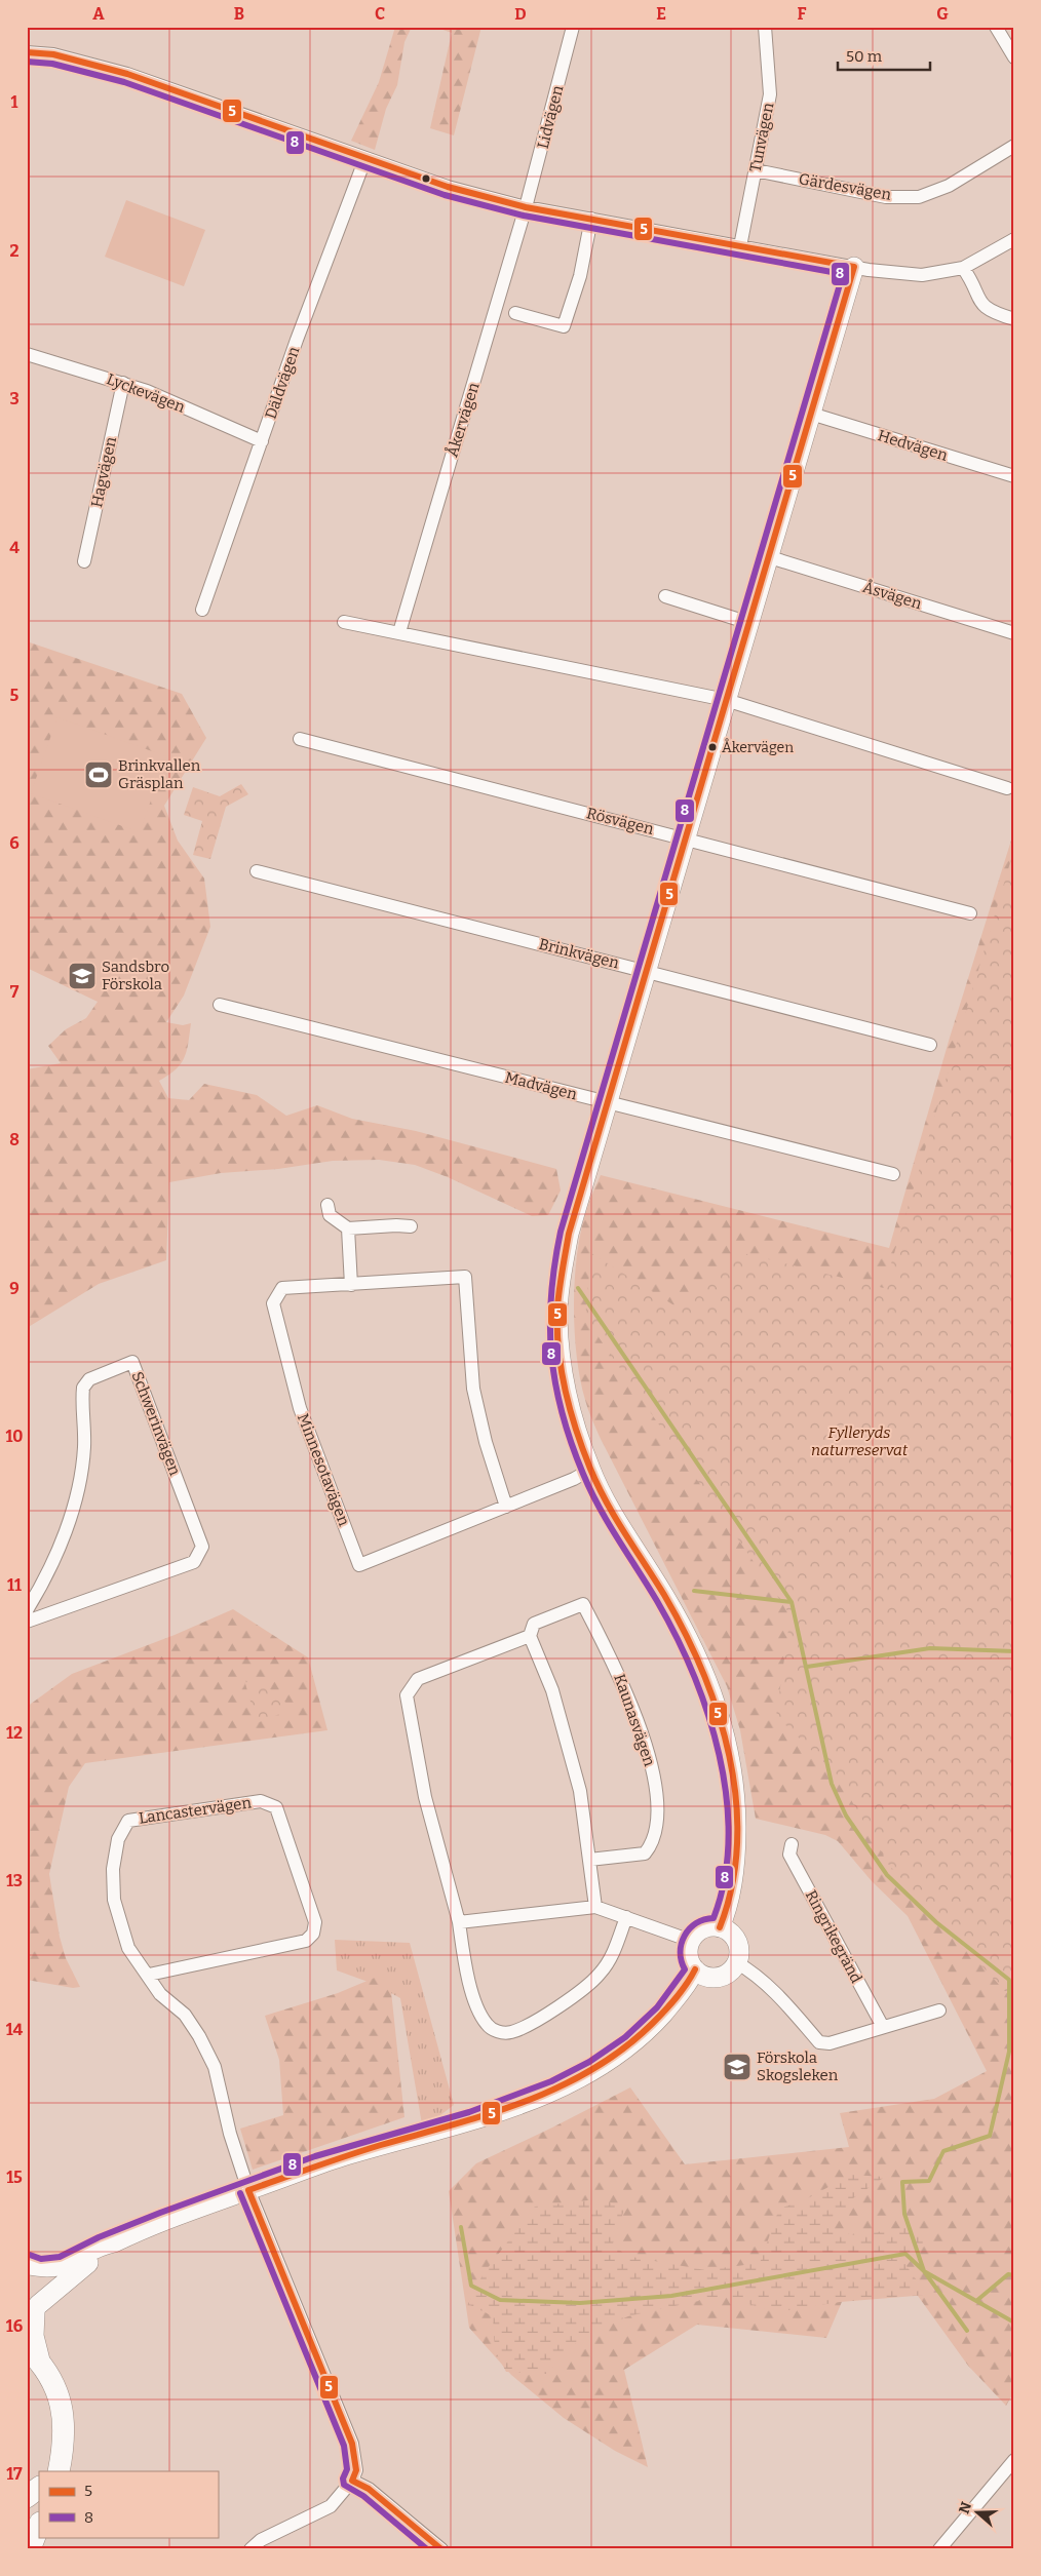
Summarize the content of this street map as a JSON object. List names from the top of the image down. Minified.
{"streets":{"street":["Lidvägen","Tunvägen","Gärdesvägen","Däldvägen","Lyckevägen","Åkervägen","Hedvägen","Hagvägen","Åsvägen","Rösvägen","Brinkvägen","Madvägen","Schwerinvägen","Minnesotavägen","Kaunasvägen","Lancastervägen","Ringrikegränd"]},"crossings":[["Lidvägen","Åkervägen"],["Tunvägen","Gärdesvägen"],["Däldvägen","Lyckevägen"],["Lyckevägen","Hagvägen"]],"parks":["Fylleryds naturreservat"],"places":{"other":["Åkervägen"],"sports":["Brinkvallen Gräsplan"],"school or university":["Sandsbro Förskola","Förskola Skogsleken"]},"lines":["transit line 5","transit line 8"],"legend":["5","8"],"scale_bar":"50 m","north":"left","grid":{"columns":["A","B","C","D","E","F","G"],"rows":["1","2","3","4","5","6","7","8","9","10","11","12","13","14","15","16","17"]}}
